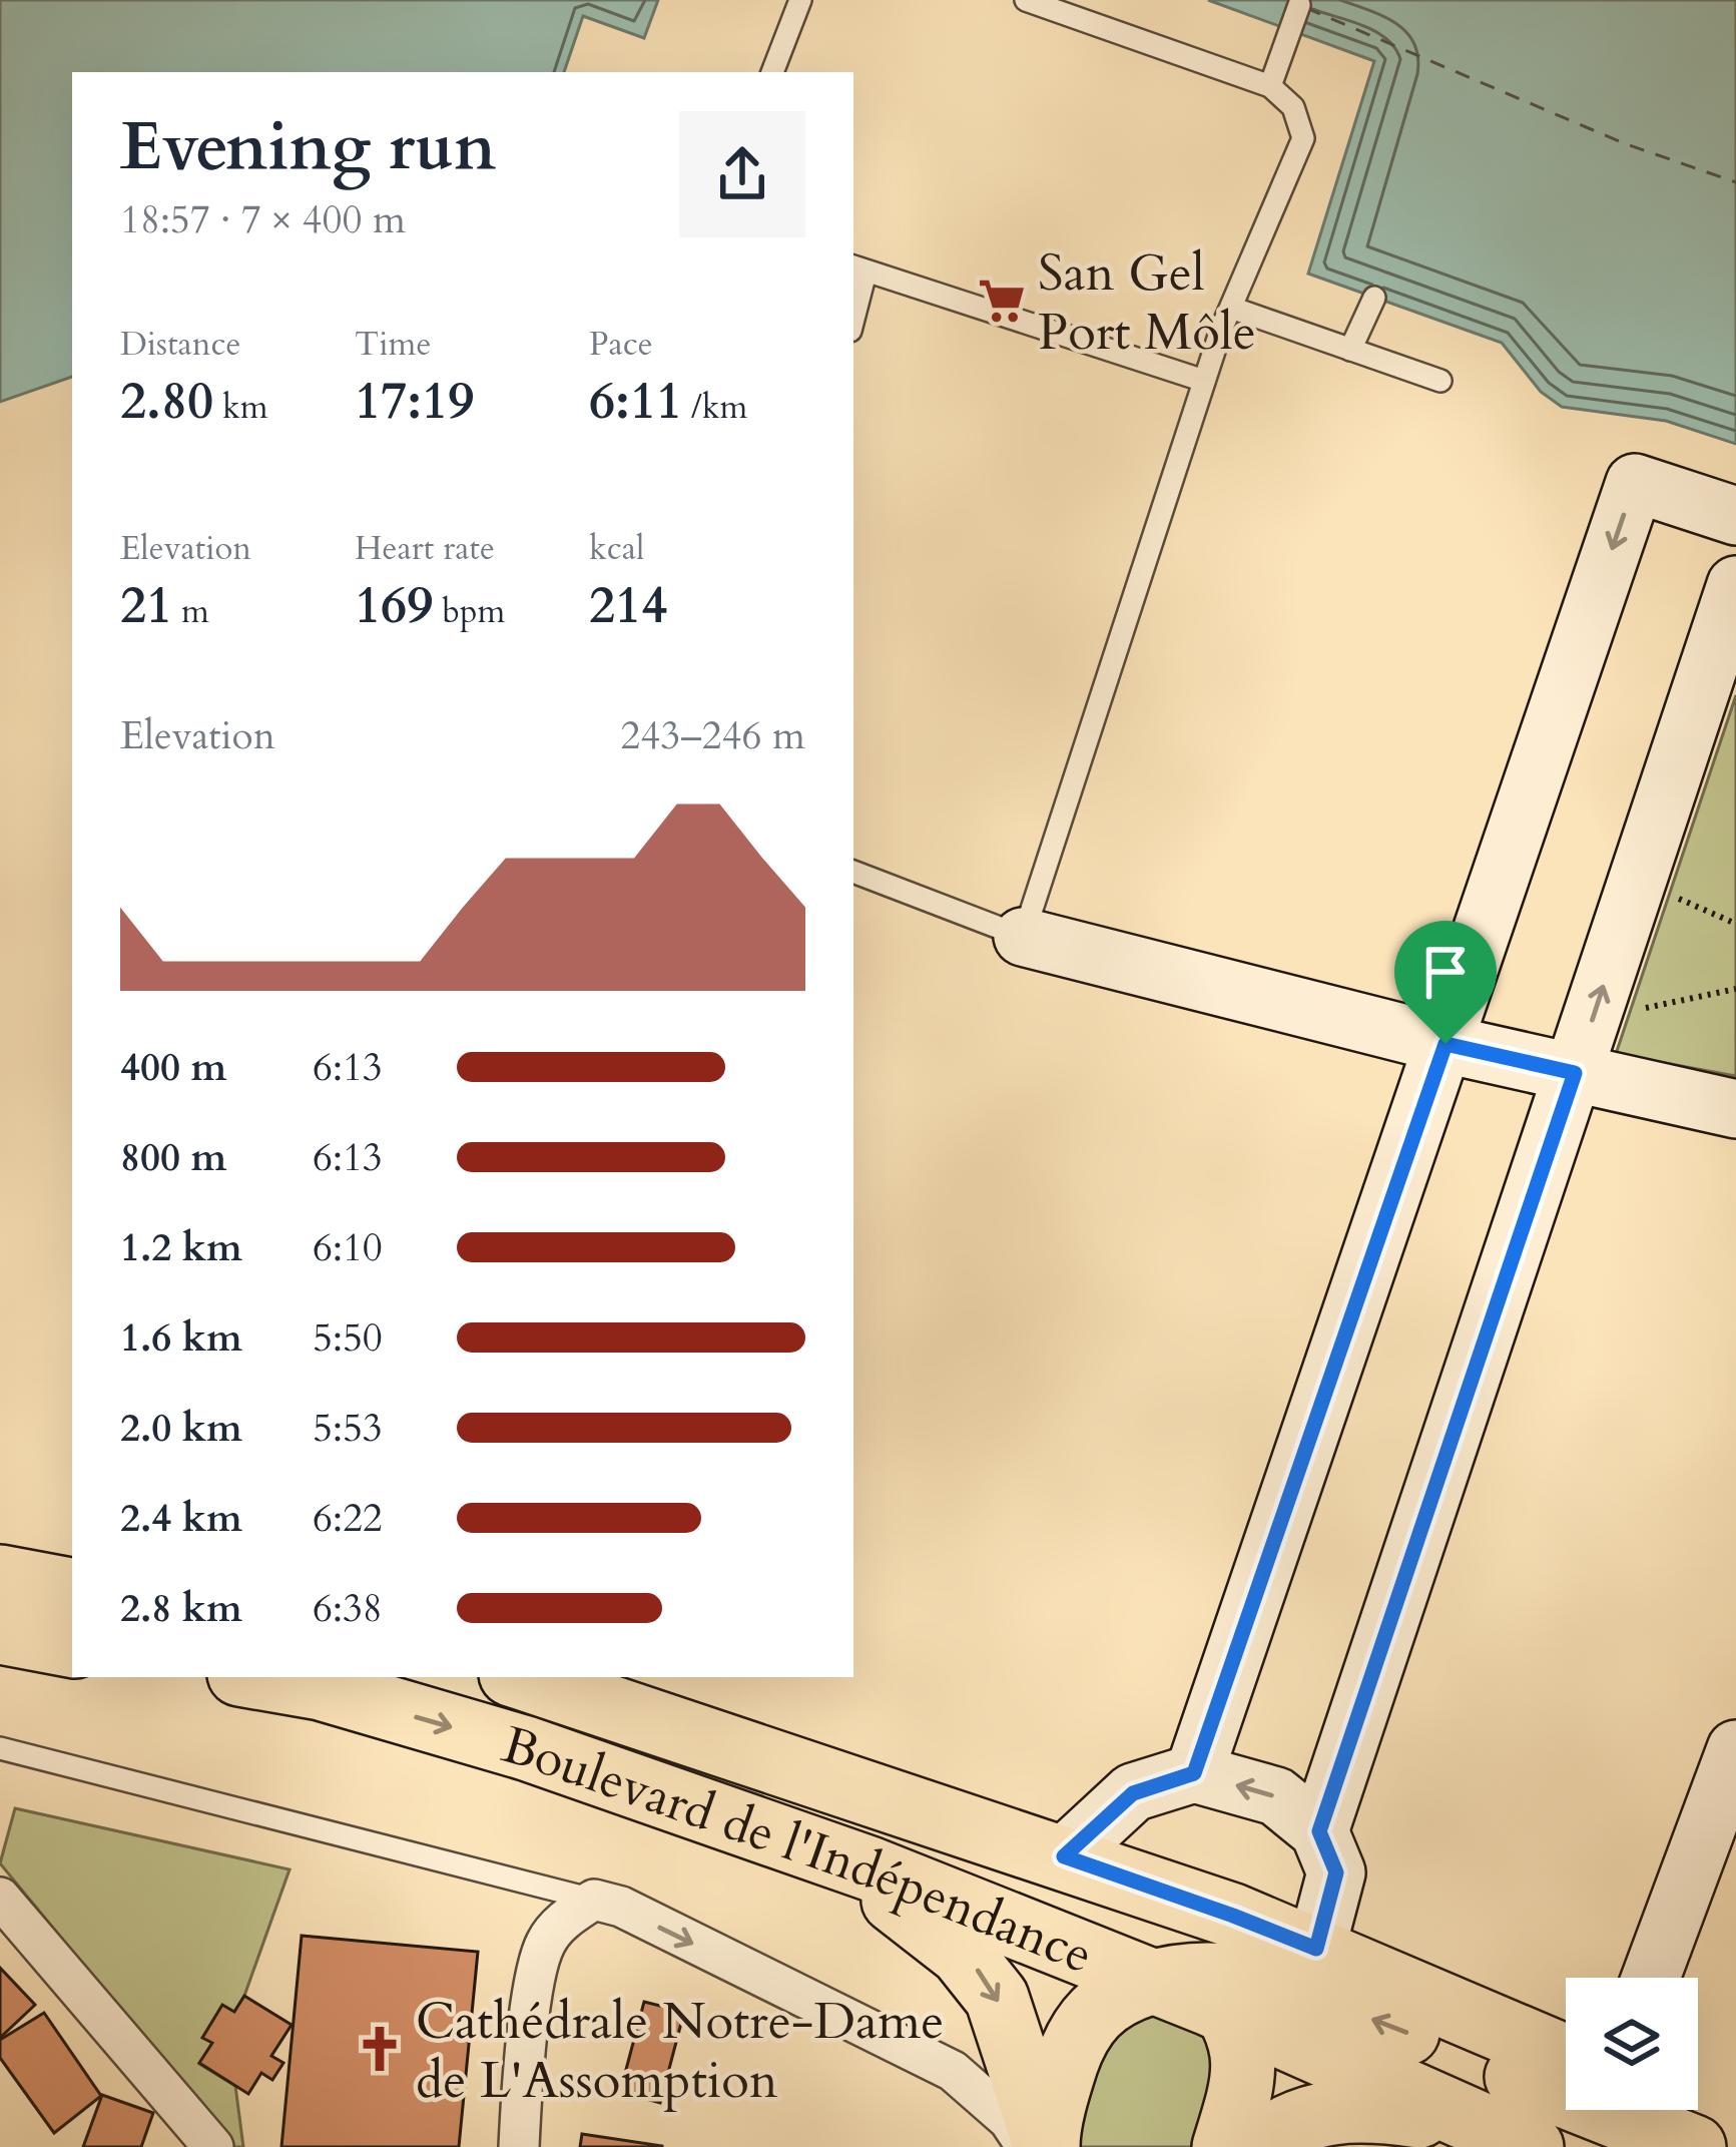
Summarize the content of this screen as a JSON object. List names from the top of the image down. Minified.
{"streets":{"main road":["Boulevard de l'Indépendance"]},"places":{"supermarket":["San Gel Port Môle"],"church":["Cathédrale Notre-Dame de L'Assomption"]},"page":{"heading":["Evening run","18:57 · 7 × 400 m"],"stats":[["Distance","2.80 km"],["Time","17:19"],["Pace","6:11 /km"],["Elevation","21 m"],["Heart rate","169 bpm"],["kcal","214"]],"chart":["Elevation","243–246 m"],"list":[{"name":"400 m","note":"6:13"},{"name":"800 m","note":"6:13"},{"name":"1.2 km","note":"6:10"},{"name":"1.6 km","note":"5:50"},{"name":"2.0 km","note":"5:53"},{"name":"2.4 km","note":"6:22"},{"name":"2.8 km","note":"6:38"}]}}
